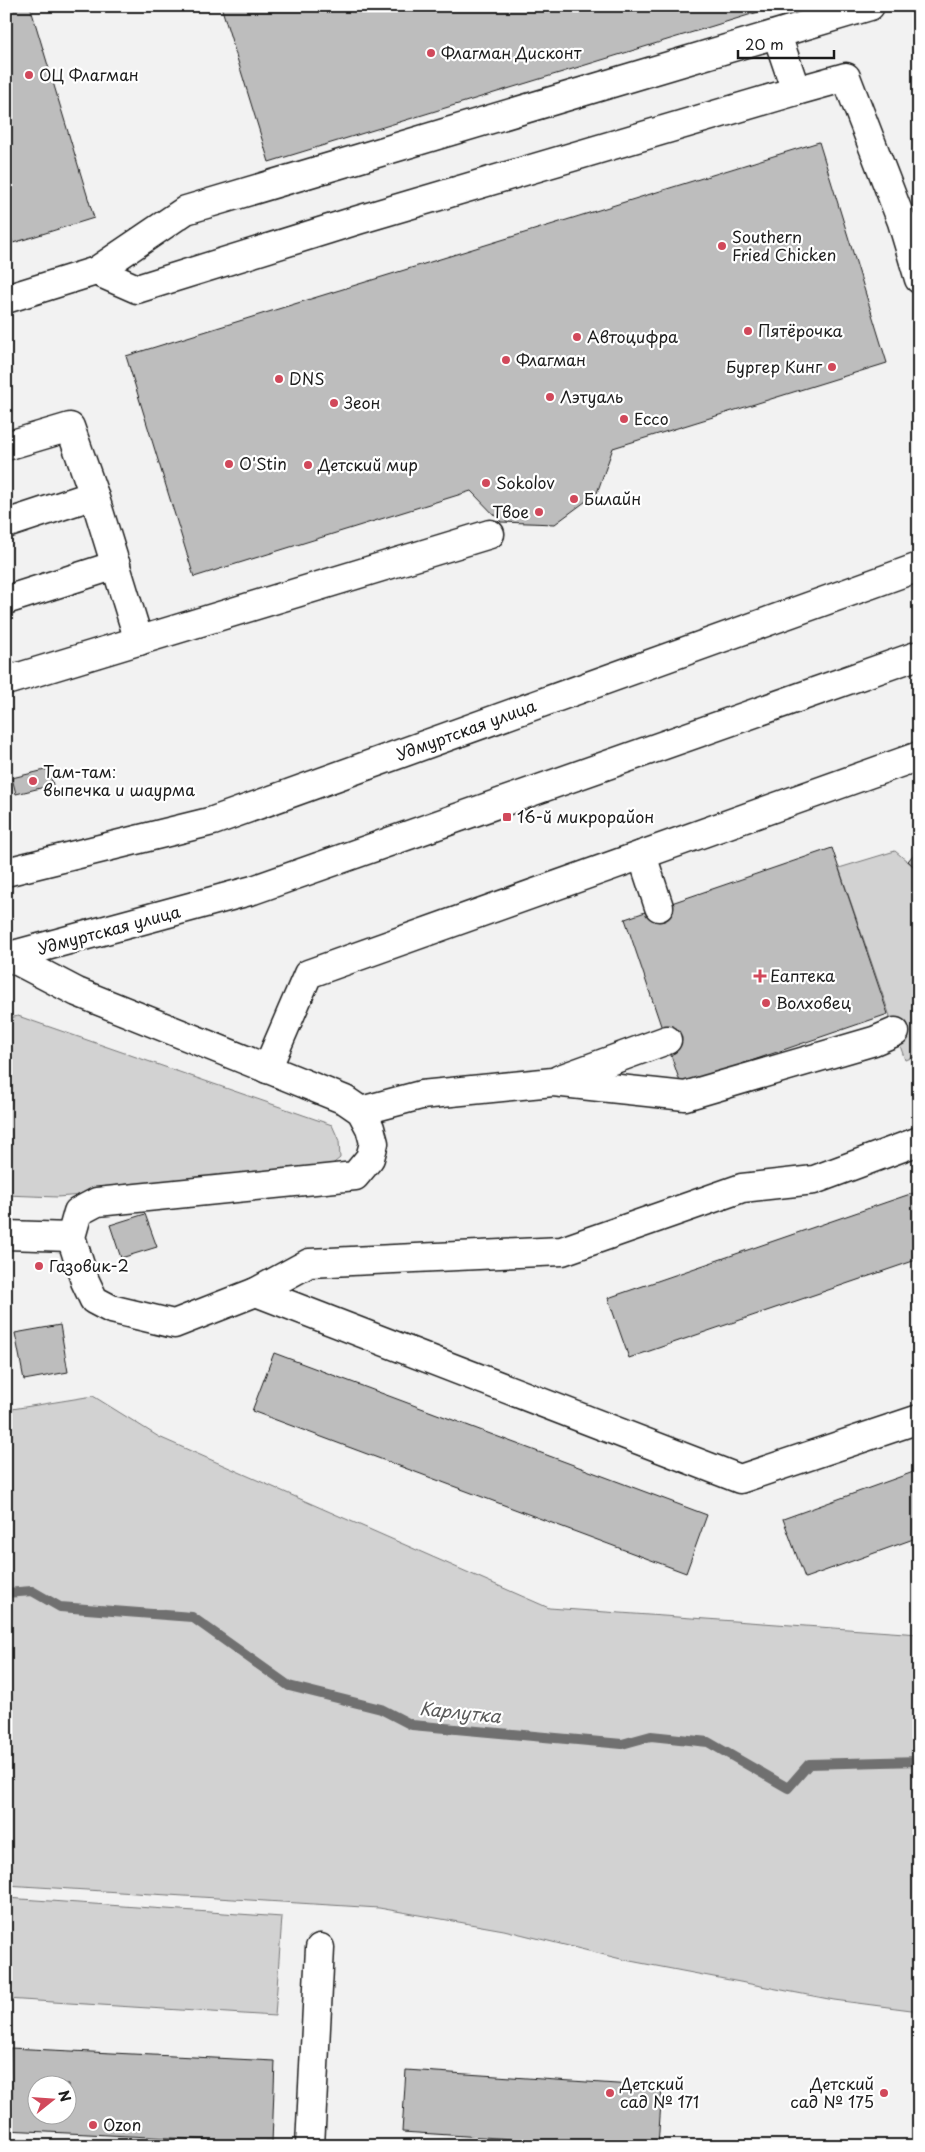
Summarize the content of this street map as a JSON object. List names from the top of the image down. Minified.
{"streets":{"main road":["Удмуртская улица"]},"water":["Карлутка"],"places":{"other":["Флагман Дисконт","ОЦ Флагман","Southern Fried Chicken","Пятёрочка","Автоцифра","Флагман","Бургер Кинг","DNS","Лэтуаль","Зеон","Ecco","O'Stin","Детский мир","Sokolov","Билайн","Твое","Там-там: выпечка и шаурма","Волховец","Газовик-2","Детский сад № 171","Детский сад № 175","Ozon"],"transit":["16-й микрорайон"],"health":["Еаптека"]},"scale_bar":"20 m","north":"right"}
